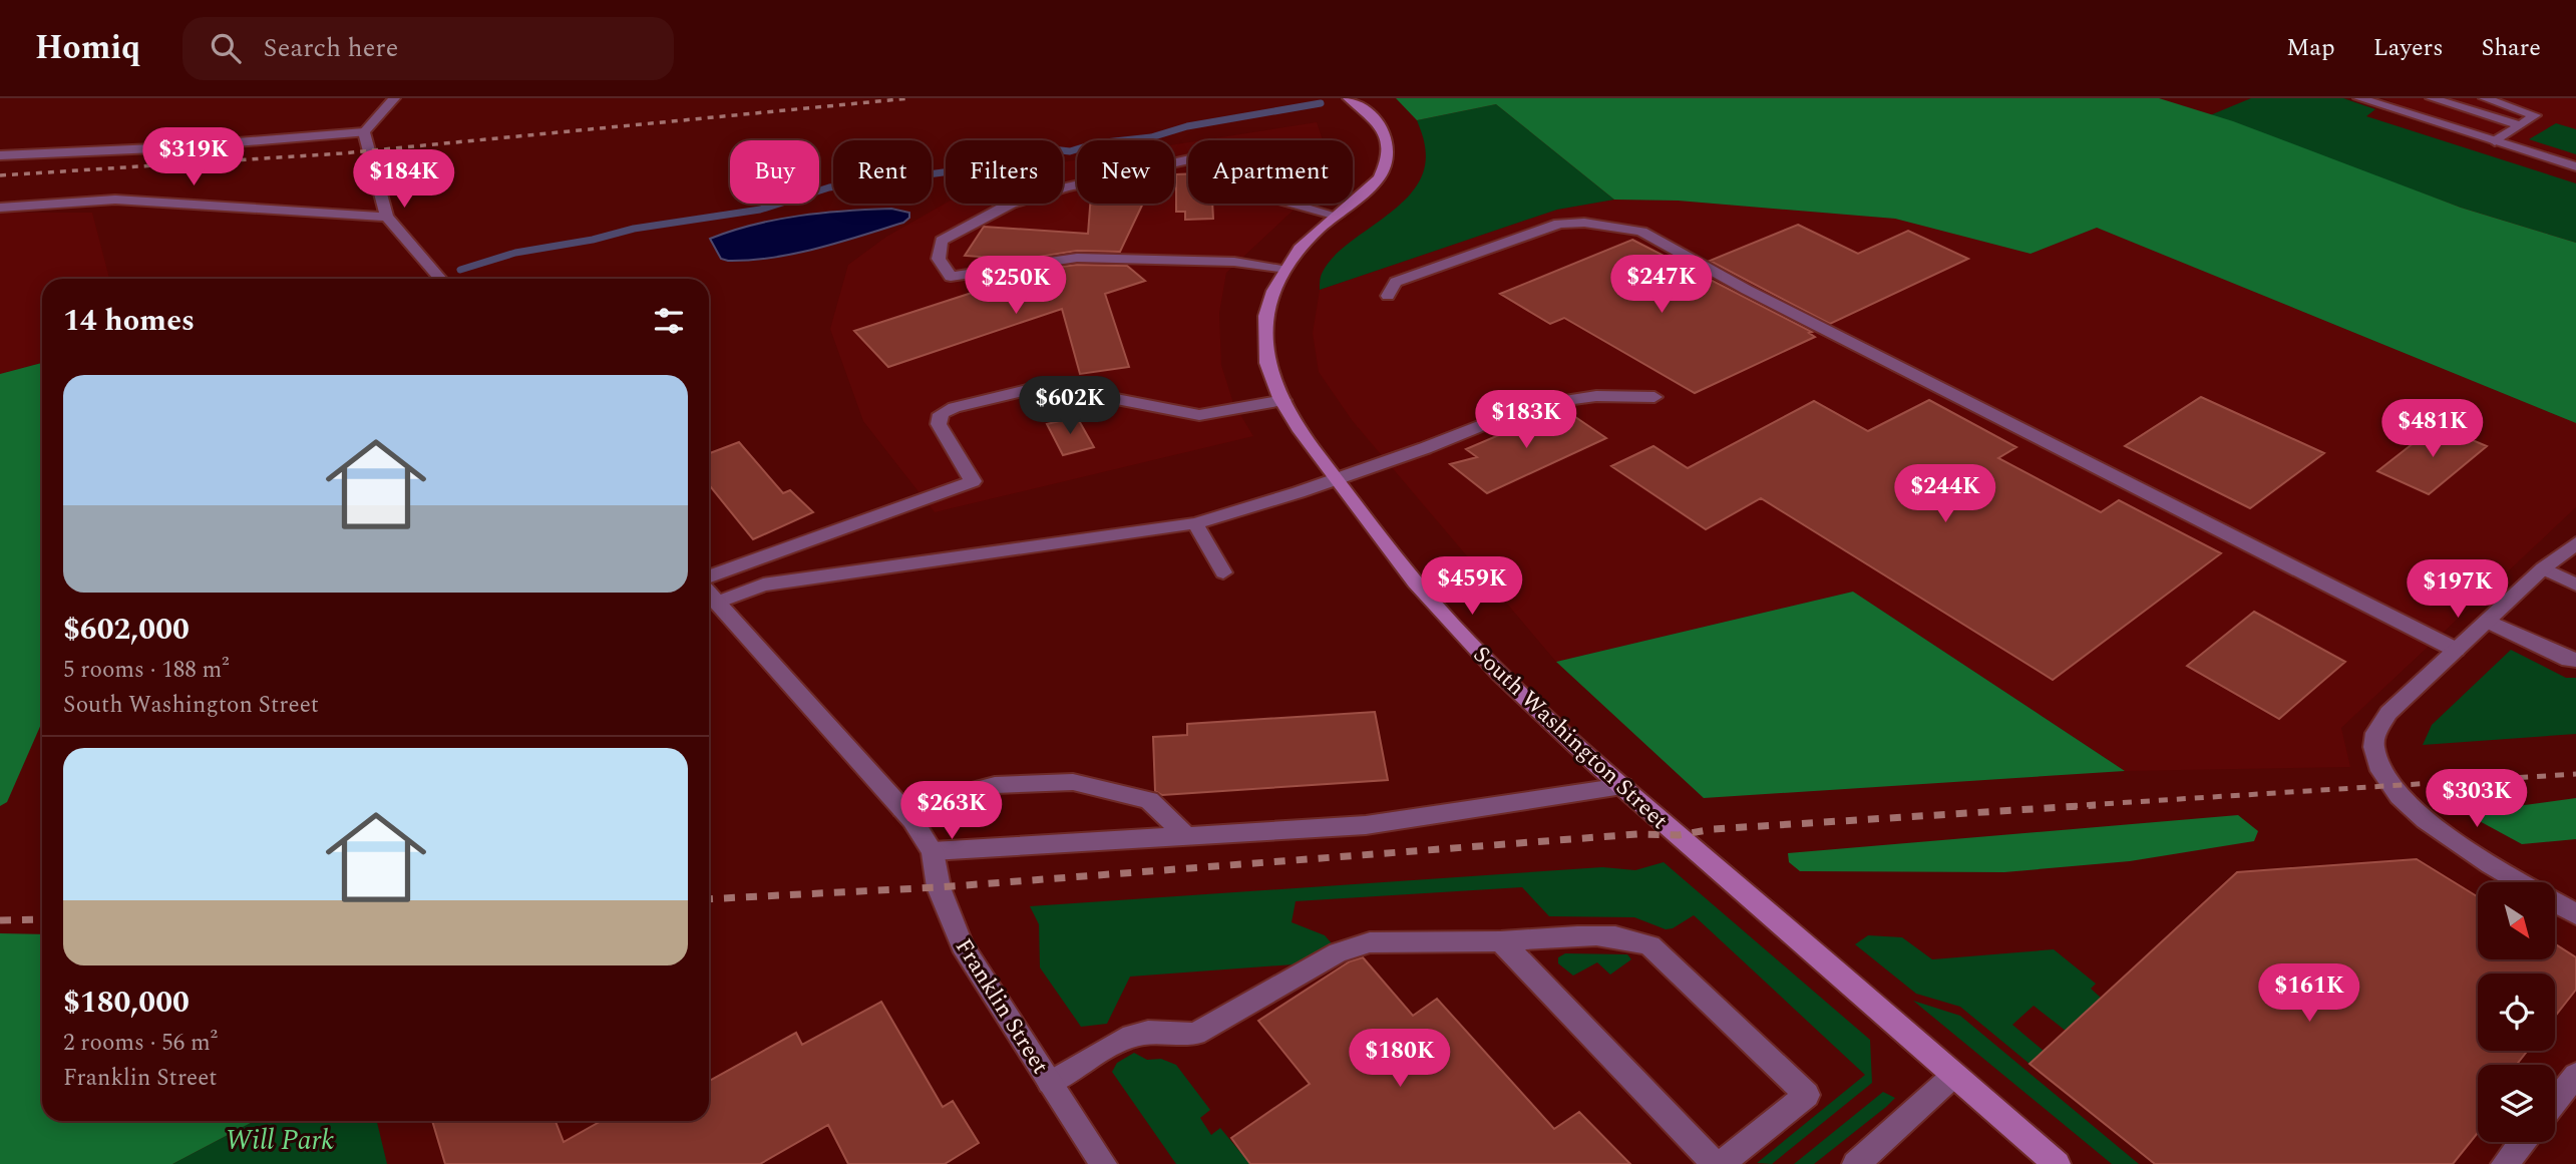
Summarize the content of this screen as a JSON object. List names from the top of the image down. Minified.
{"streets":{"main road":["South Washington Street"],"street":["Franklin Street"]},"parks":["Will Park"],"north":"bottom right","page":{"header":"Homiq","search":"Search here","nav":["Map","Layers","Share"],"price":["$319K","$184K","$247K","$250K","$602K","$183K","$481K","$244K","$459K","$197K","$303K","$263K","$161K","$180K"],"chip":["Buy","Rent","Filters","New","Apartment"],"heading":"14 homes","list":[{"name":"$602,000","note":"5 rooms · 188 m² · South Washington Street"},{"name":"$180,000","note":"2 rooms · 56 m² · Franklin Street"}]}}
